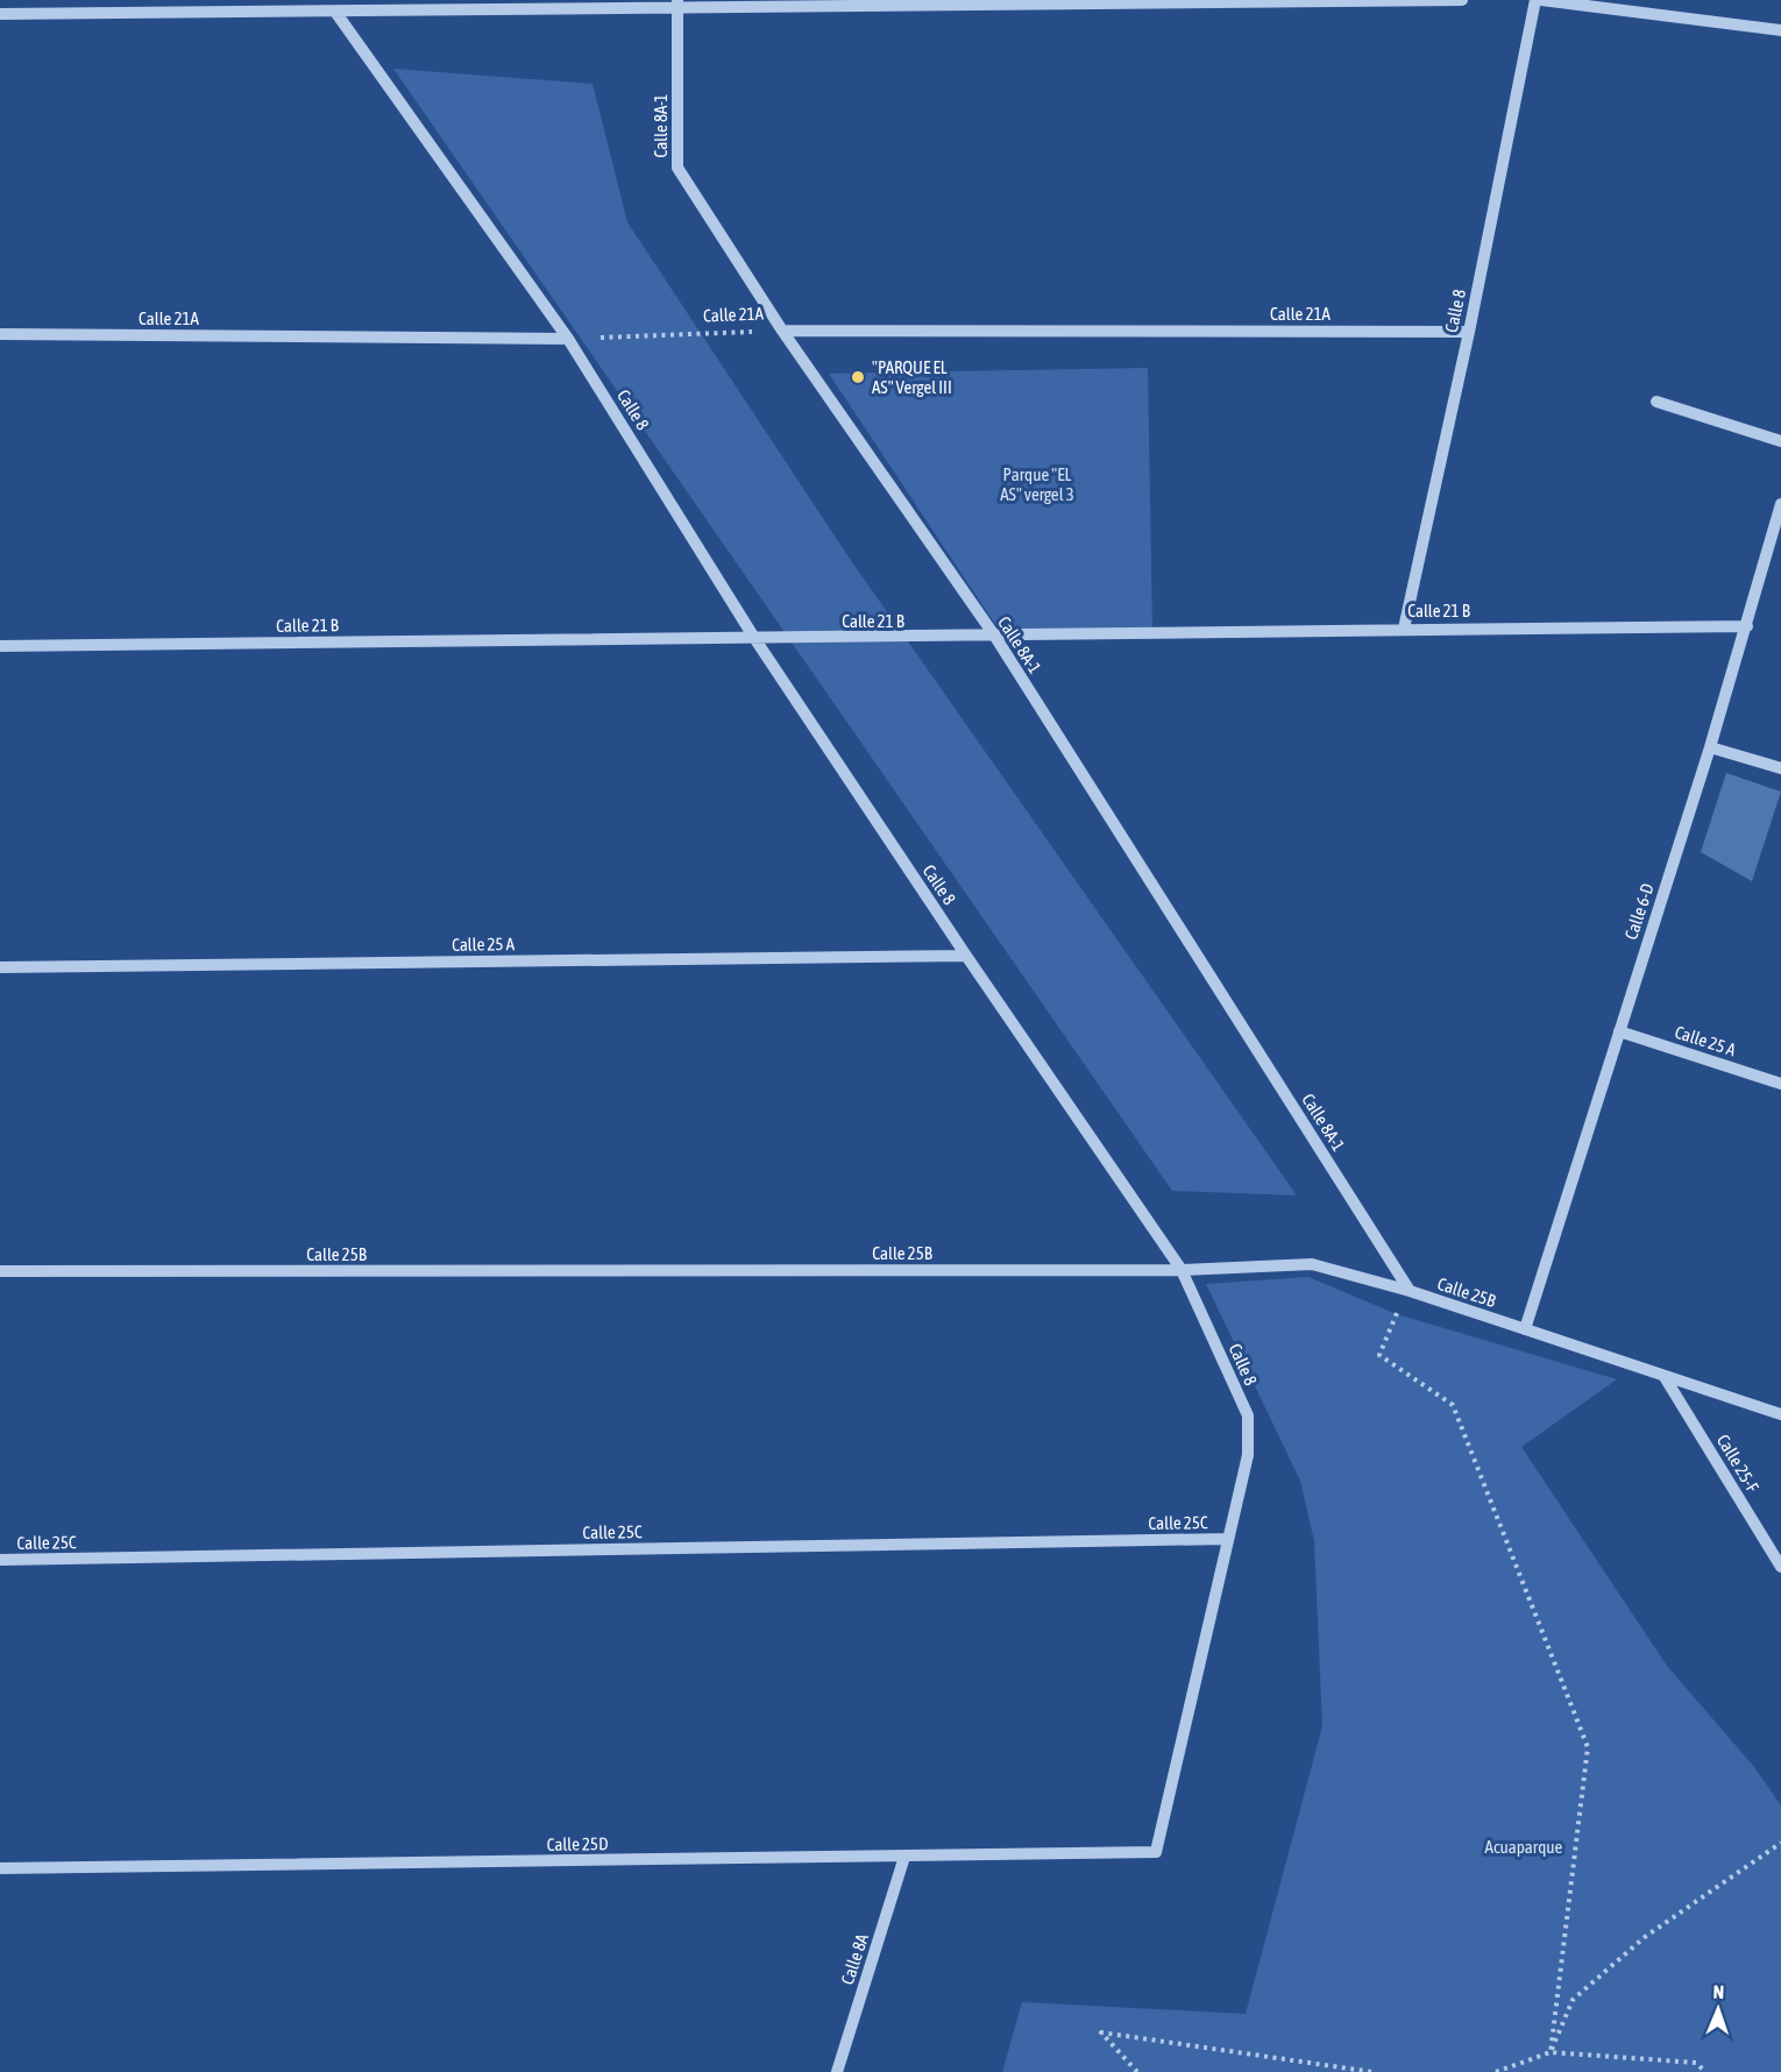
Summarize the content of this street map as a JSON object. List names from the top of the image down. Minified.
{"streets":{"street":["Calle 8A-1","Calle 8","Calle 21A","Calle 21 B","Calle 6-D","Calle 25 A","Calle 25B","Calle 25-F","Calle 25C","Calle 25D","Calle 8A"]},"crossings":[["Calle 8A-1","Calle 21A"],["Calle 8A-1","Calle 21 B"],["Calle 8A-1","Calle 25B"],["Calle 8","Calle 21A"],["Calle 8","Calle 21 B"],["Calle 8","Calle 25 A"],["Calle 8","Calle 25B"],["Calle 8","Calle 25C"],["Calle 8","Calle 25D"],["Calle 21 B","Calle 6-D"],["Calle 6-D","Calle 25 A"],["Calle 6-D","Calle 25B"],["Calle 25B","Calle 25-F"],["Calle 25D","Calle 8A"]],"parks":["Parque \"EL AS\" vergel 3","Acuaparque"],"places":["\"PARQUE EL AS\" Vergel III"],"north":"top"}
